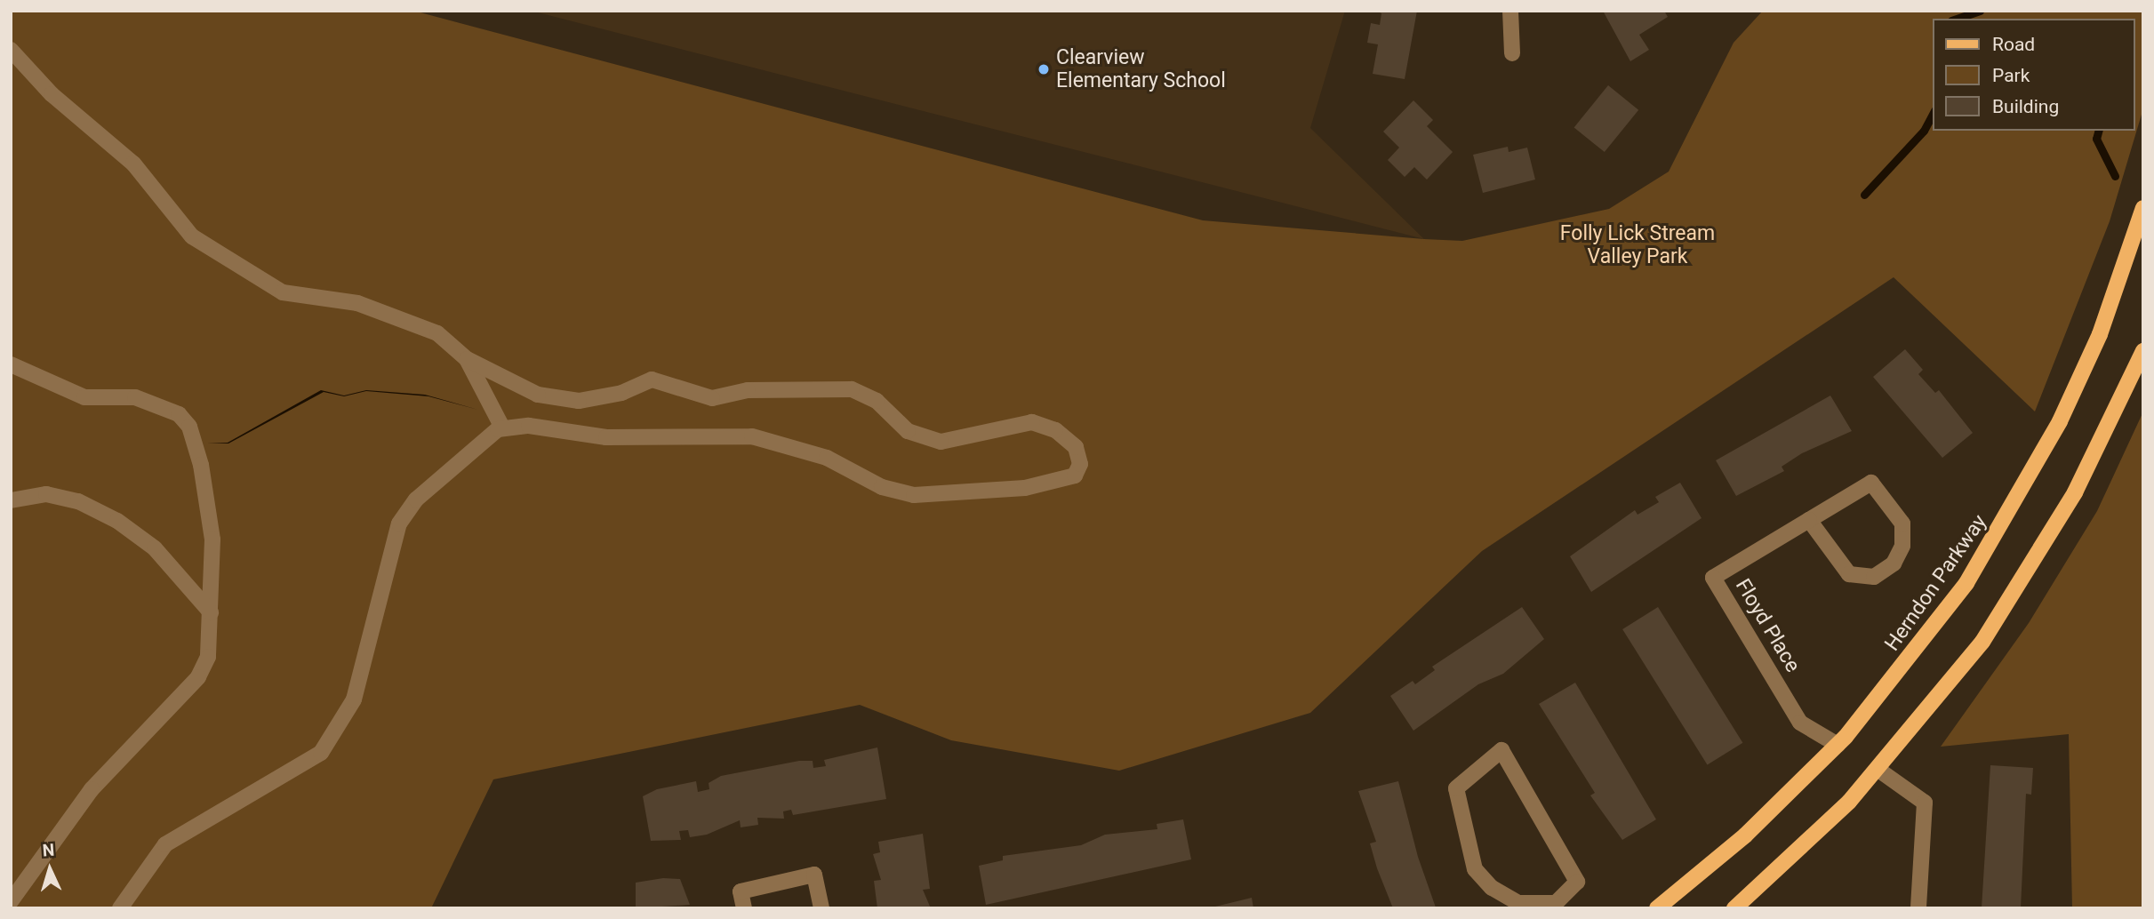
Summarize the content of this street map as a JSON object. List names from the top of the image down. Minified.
{"streets":{"main road":["Herndon Parkway"],"street":["Floyd Place"]},"crossings":[["Herndon Parkway","Floyd Place"]],"parks":["Folly Lick Stream Valley Park"],"places":["Clearview Elementary School"],"legend":["Road","Park","Building"],"north":"top"}
